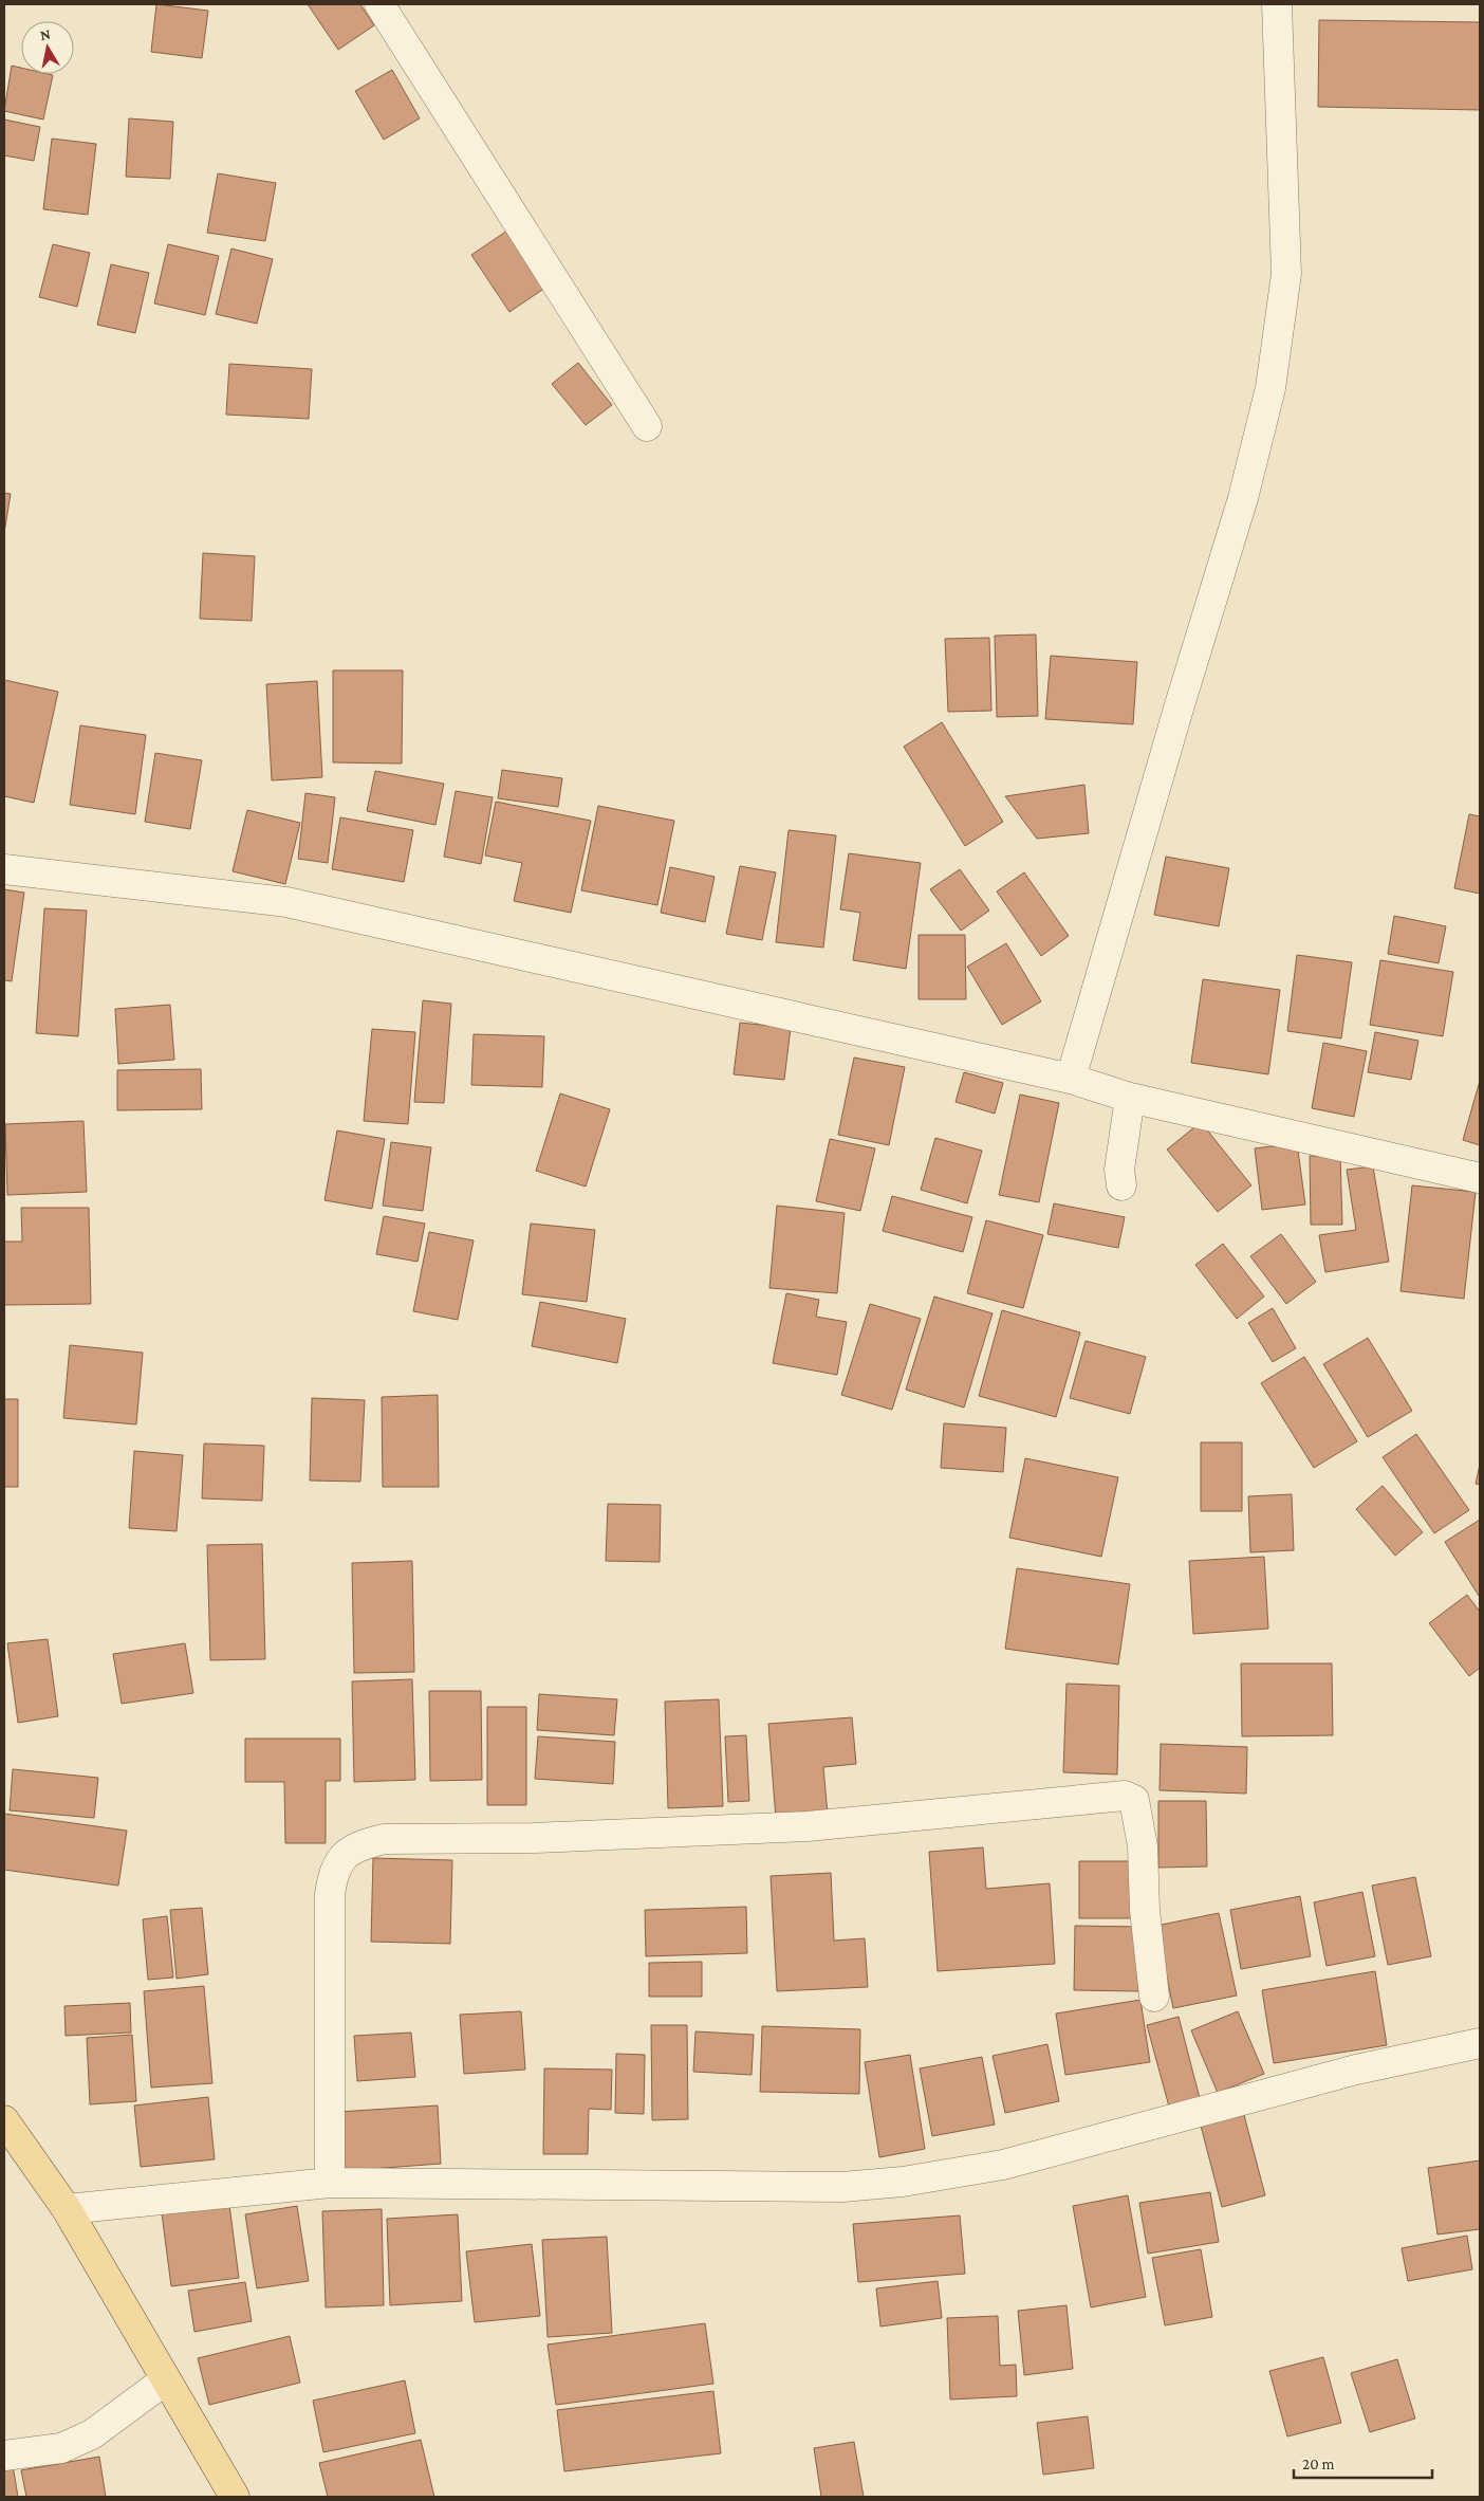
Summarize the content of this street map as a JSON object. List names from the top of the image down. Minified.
{"scale_bar":"20 m","north":"top"}
